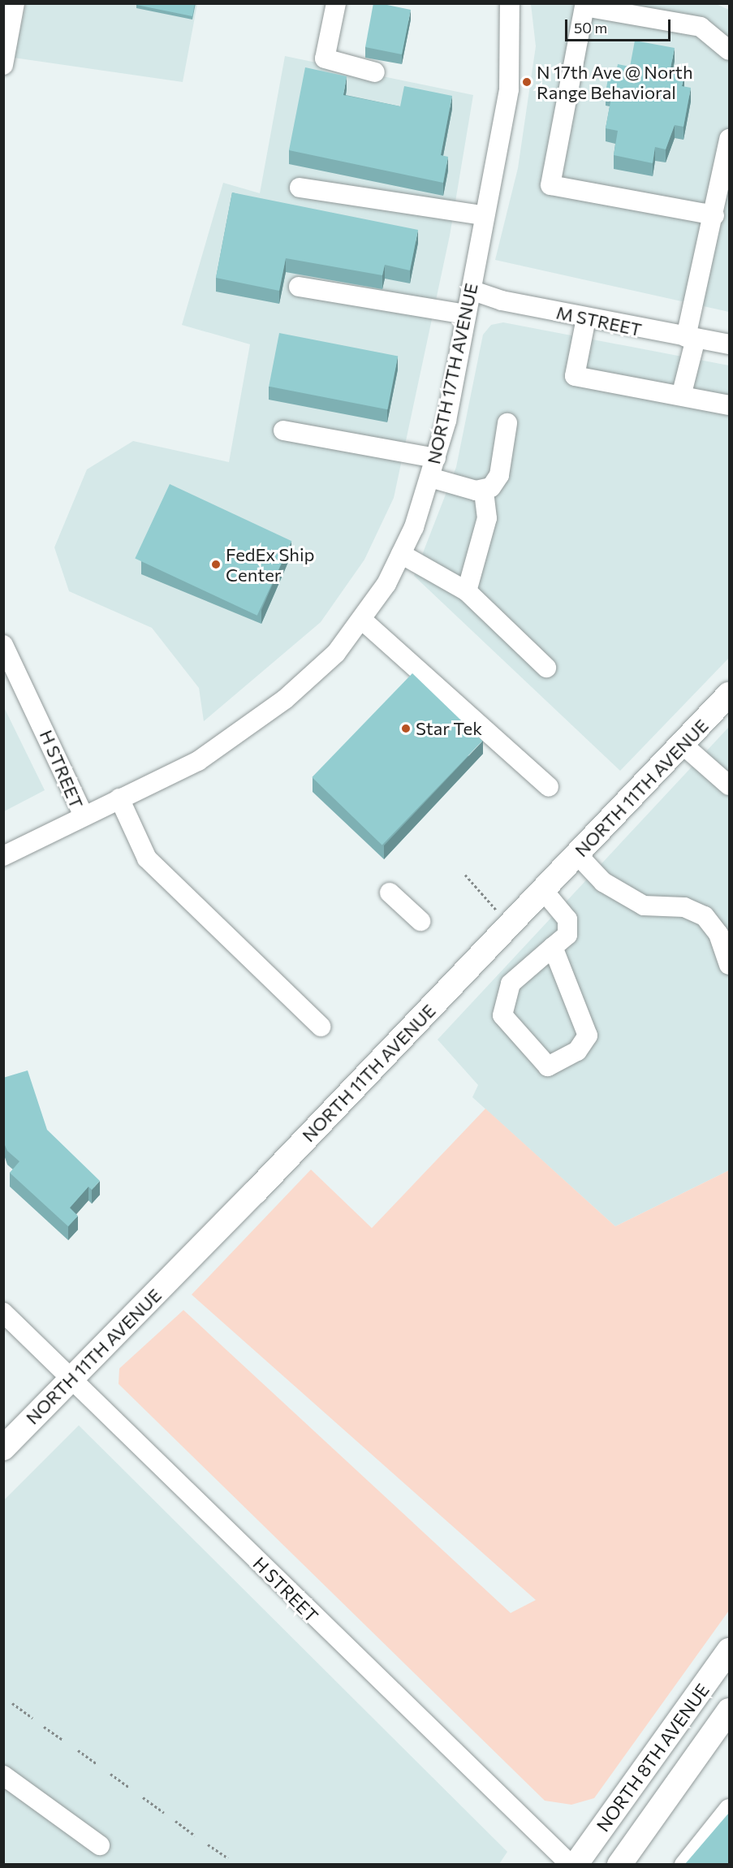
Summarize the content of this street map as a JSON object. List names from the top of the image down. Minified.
{"streets":{"main road":["NORTH 11TH AVENUE","NORTH 8TH AVENUE"],"street":["M STREET","NORTH 17TH AVENUE","H STREET"]},"crossings":[["M STREET","NORTH 17TH AVENUE"],["NORTH 17TH AVENUE","H STREET"],["H STREET","NORTH 11TH AVENUE"]],"places":["N 17th Ave @ North Range Behavioral","FedEx Ship Center","Star Tek"],"scale_bar":"50 m"}
